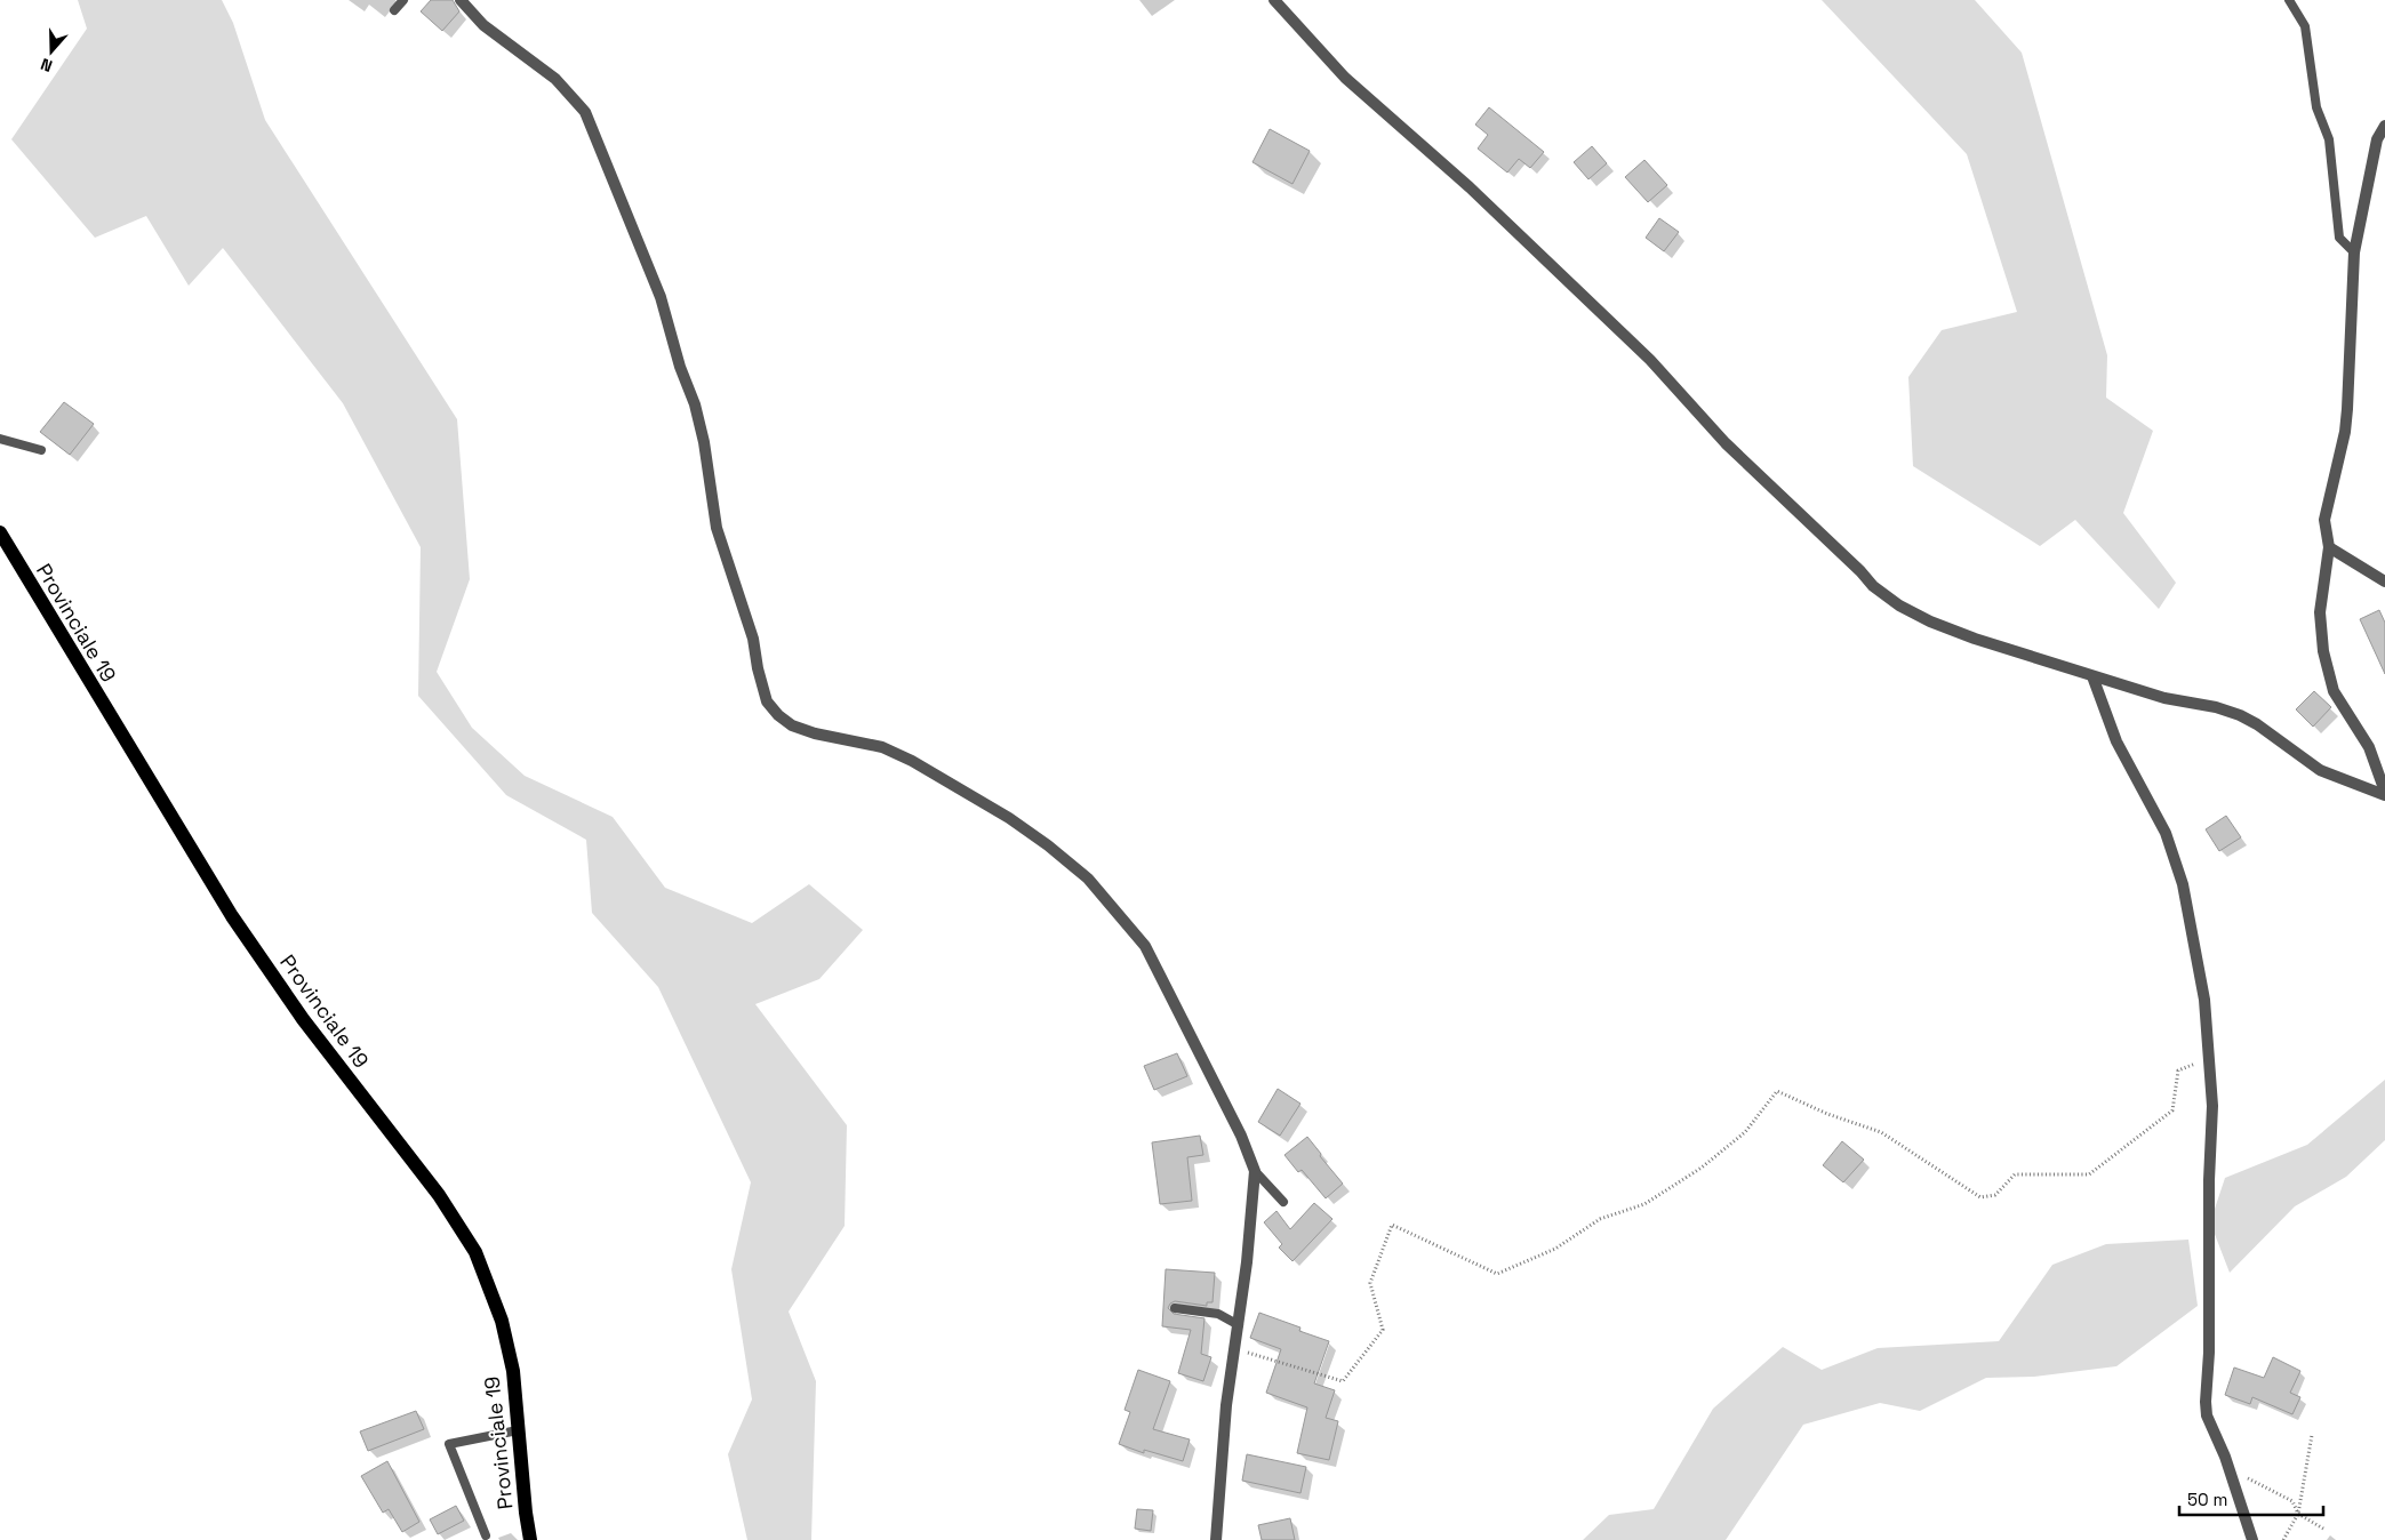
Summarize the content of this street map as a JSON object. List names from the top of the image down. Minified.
{"streets":{"main road":["Provinciale 19"]},"scale_bar":"50 m","north":"bottom"}
